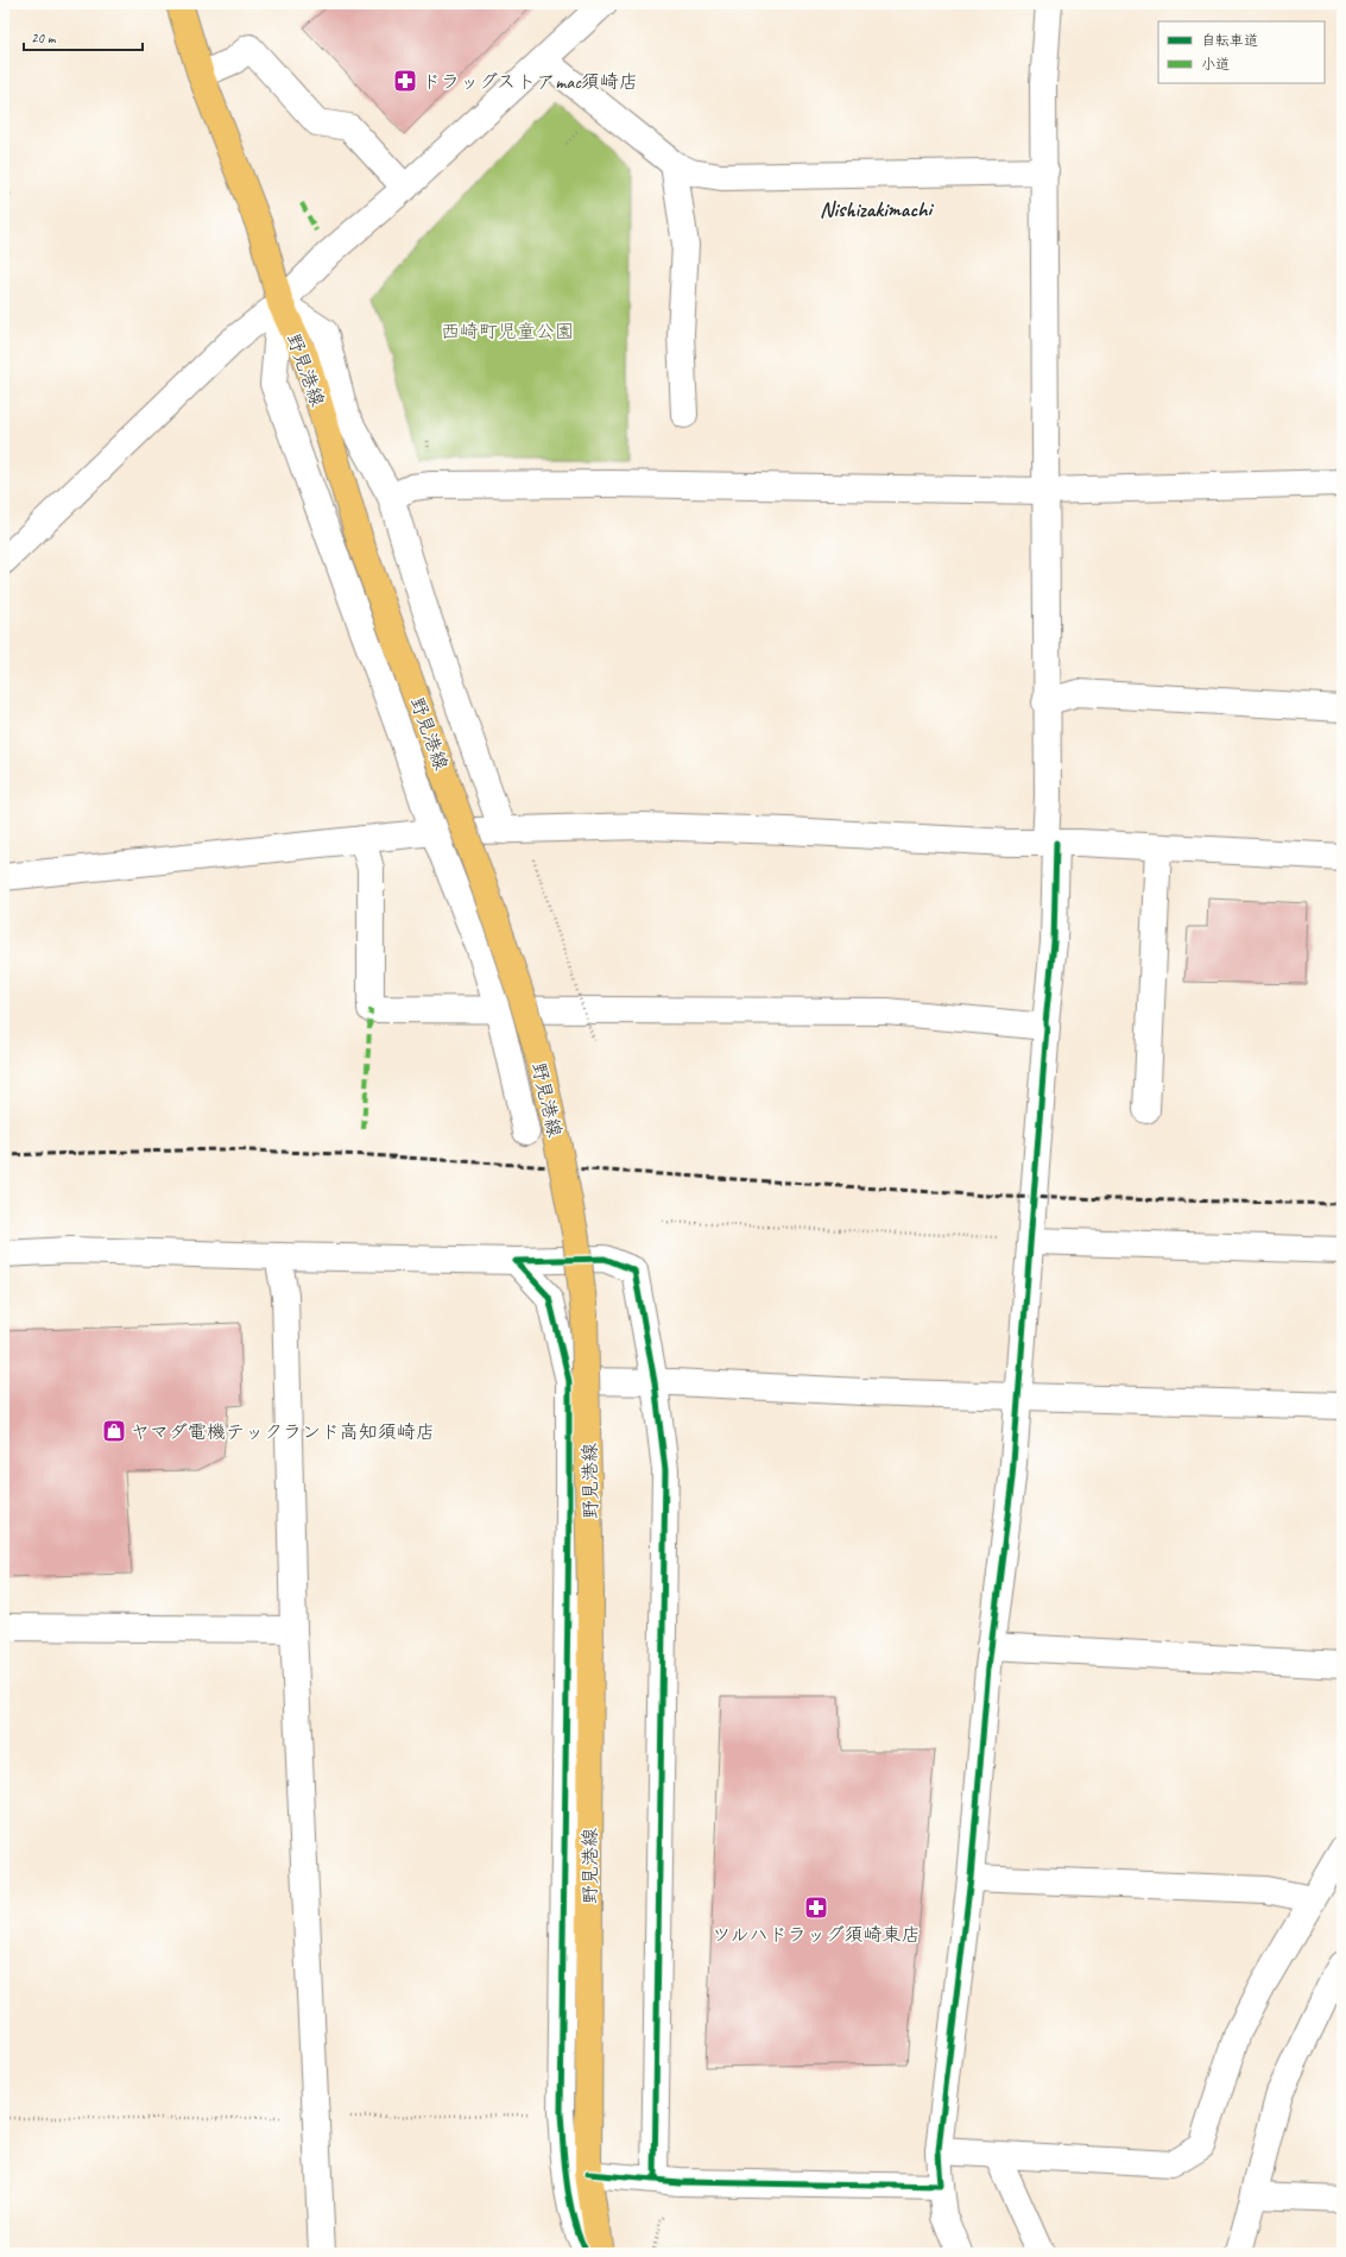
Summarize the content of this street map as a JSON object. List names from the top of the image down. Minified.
{"streets":{"main road":["野見港線"]},"districts":["Nishizakimachi"],"parks":["西崎町児童公園"],"places":{"pharmacy":["ドラッグストアmac須崎店","ツルハドラッグ須崎東店"],"shop":["ヤマダ電機テックランド高知須崎店"]},"legend":["自転車道","小道"],"scale_bar":"20 m"}
